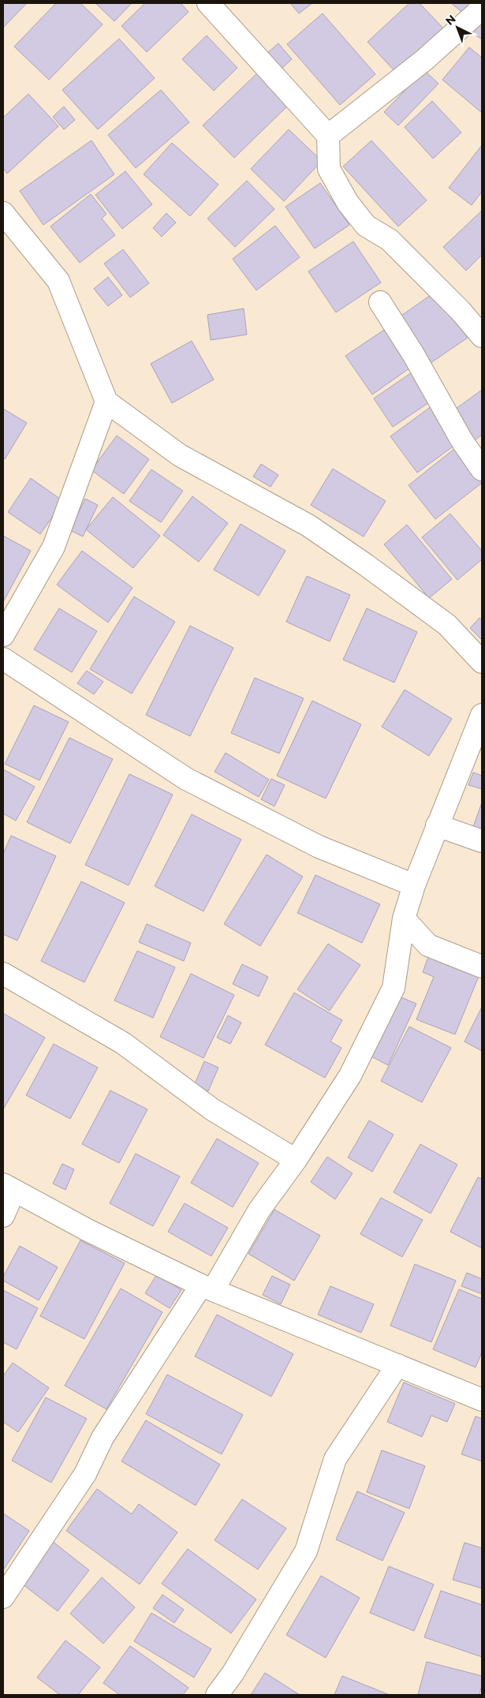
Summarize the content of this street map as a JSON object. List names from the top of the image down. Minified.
{"north":"top left"}
